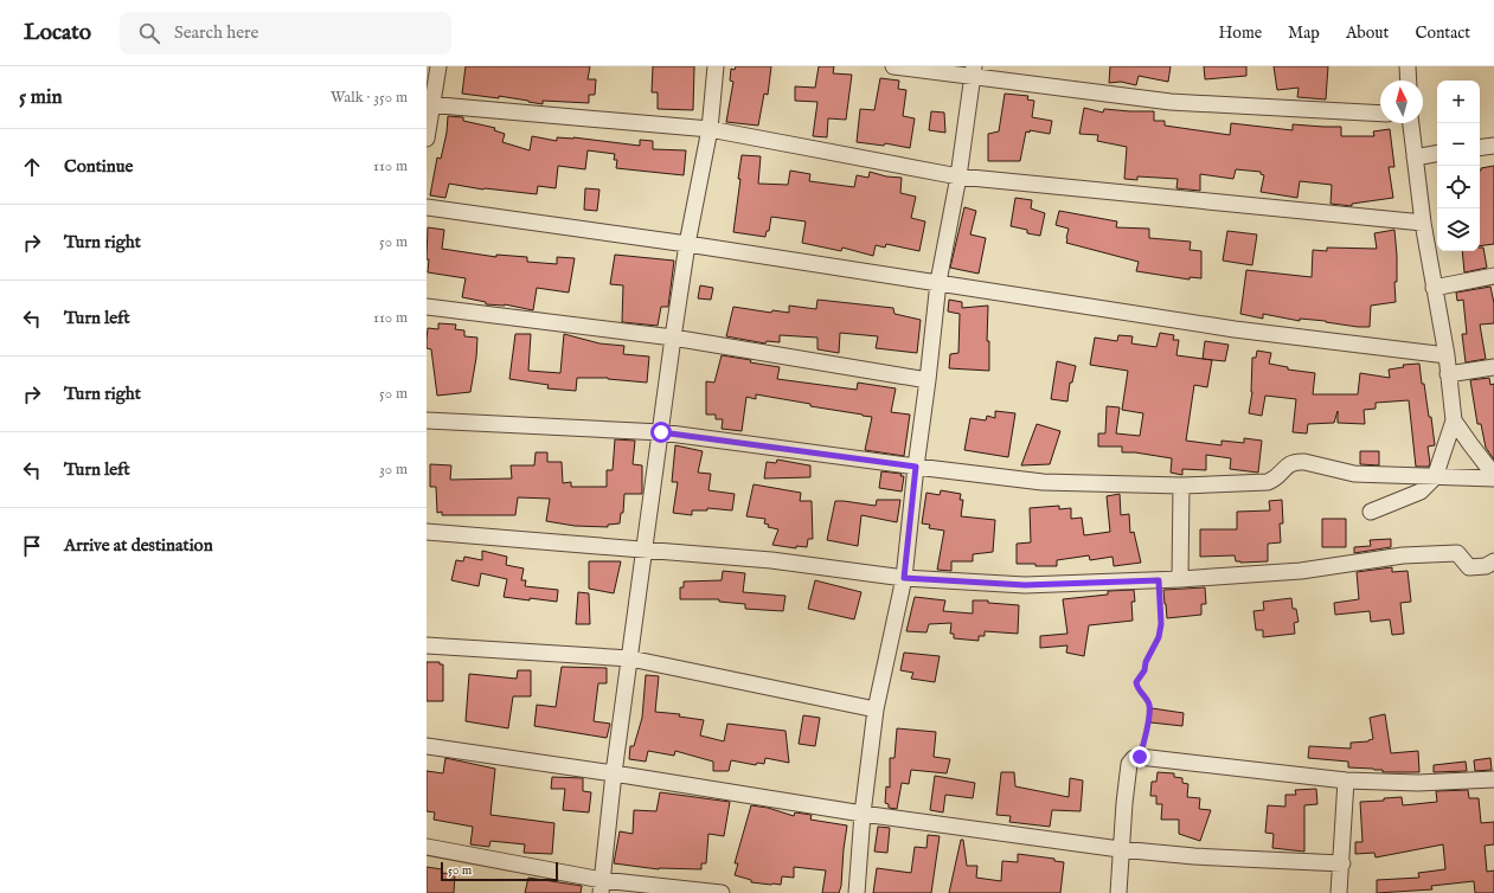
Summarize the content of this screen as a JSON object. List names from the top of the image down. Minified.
{"scale_bar":"50 m","north":"top","page":{"header":"Locato","search":"Search here","nav":["Home","Map","About","Contact"],"heading":["5 min","Walk · 350 m"],"map_buttons":["+","−"],"list":[["Continue","110 m"],["Turn right","50 m"],["Turn left","110 m"],["Turn right","50 m"],["Turn left","30 m"],"Arrive at destination"],"scale":"50 m"}}
